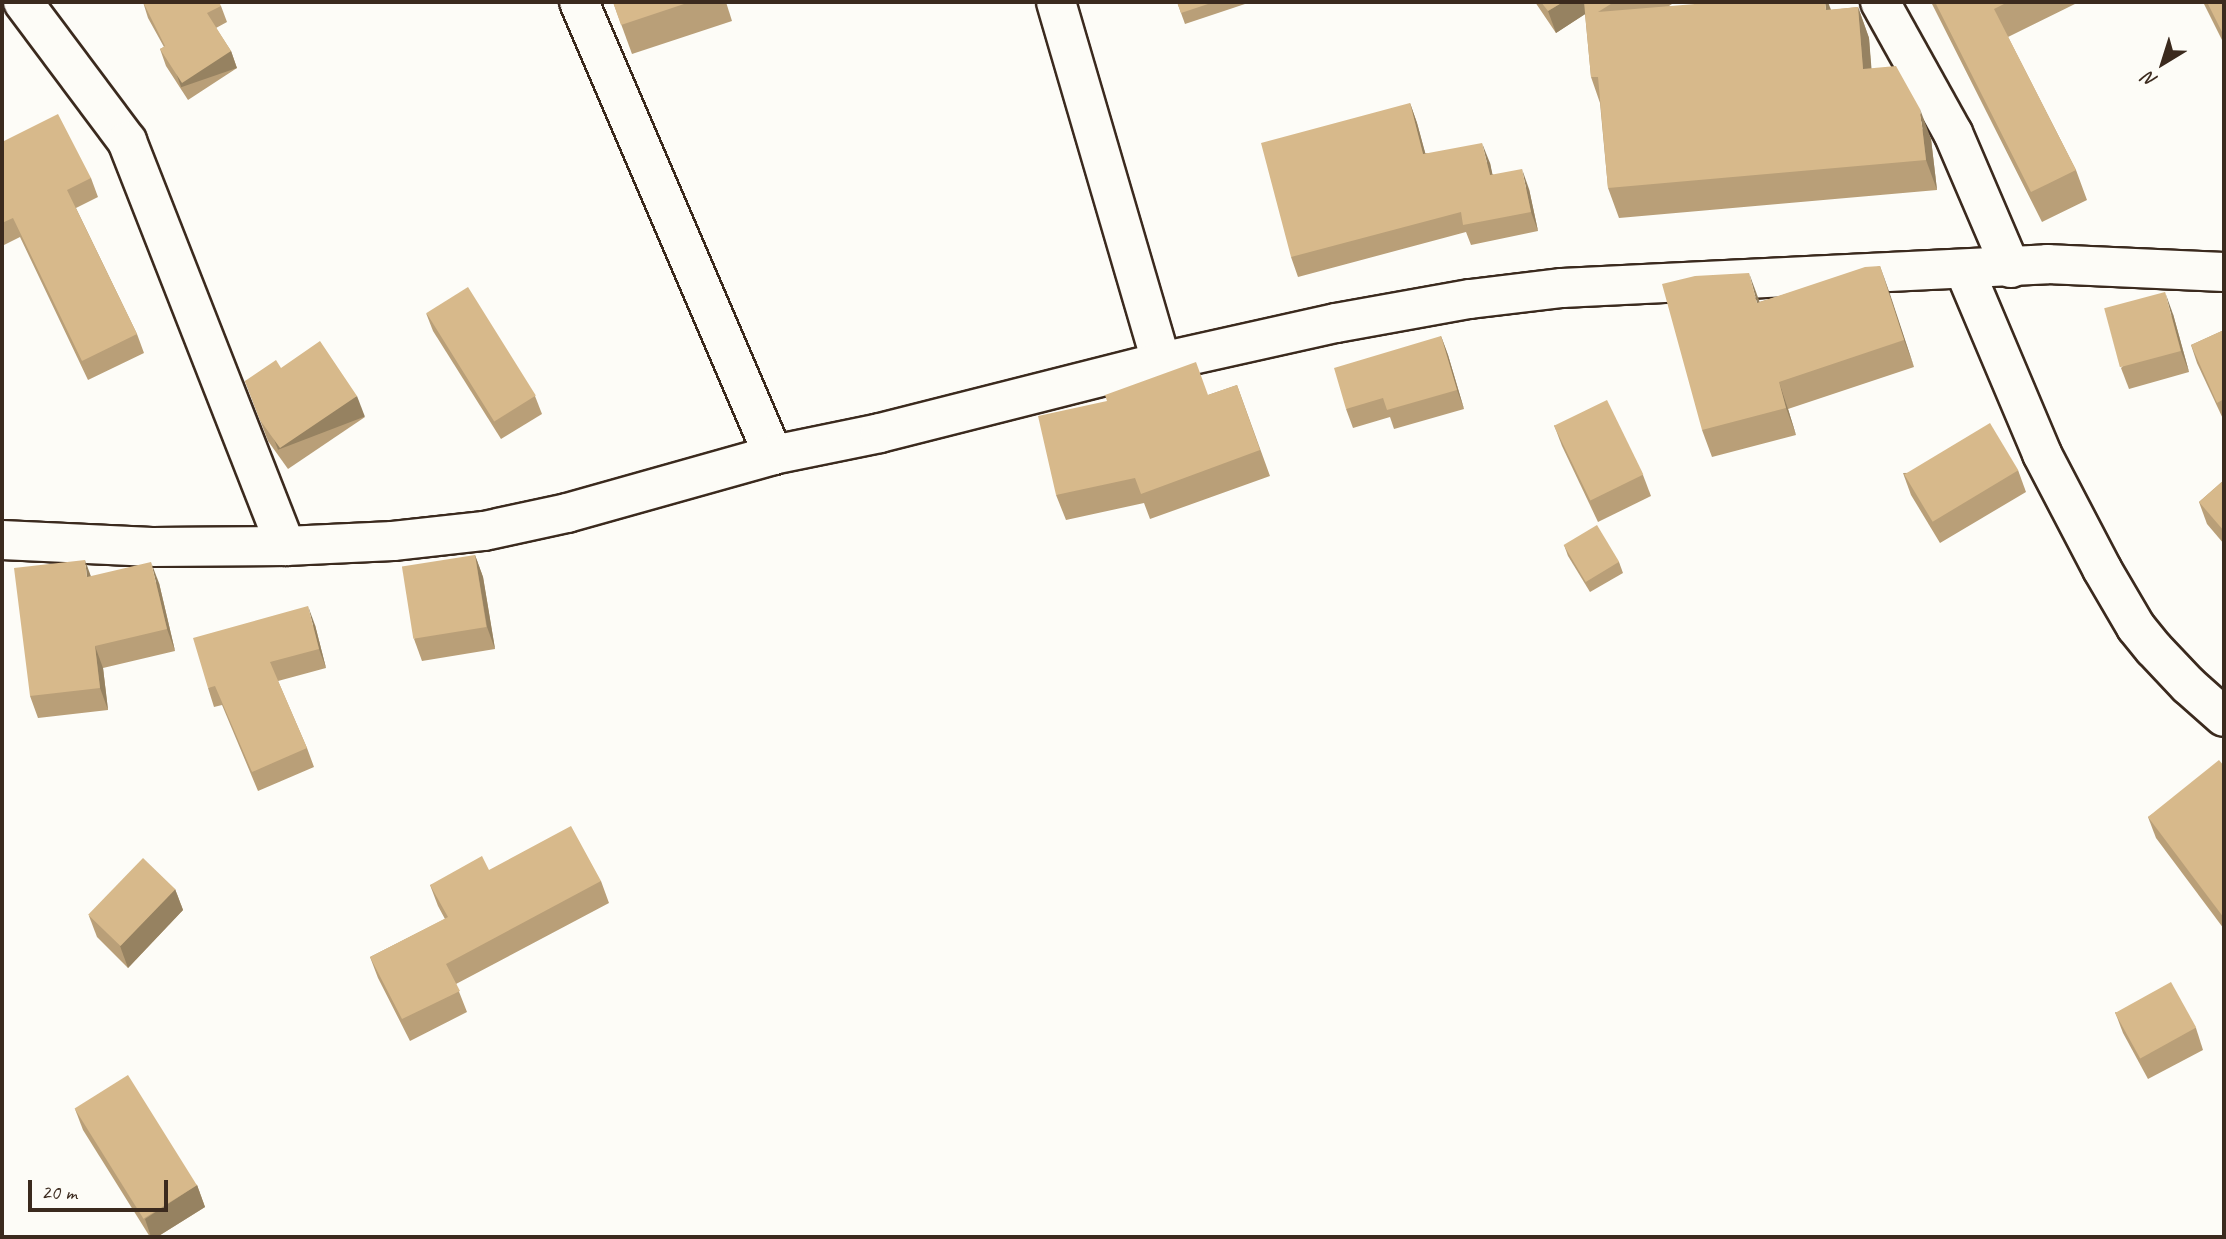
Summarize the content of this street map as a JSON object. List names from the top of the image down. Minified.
{"scale_bar":"20 m","north":"bottom left"}
